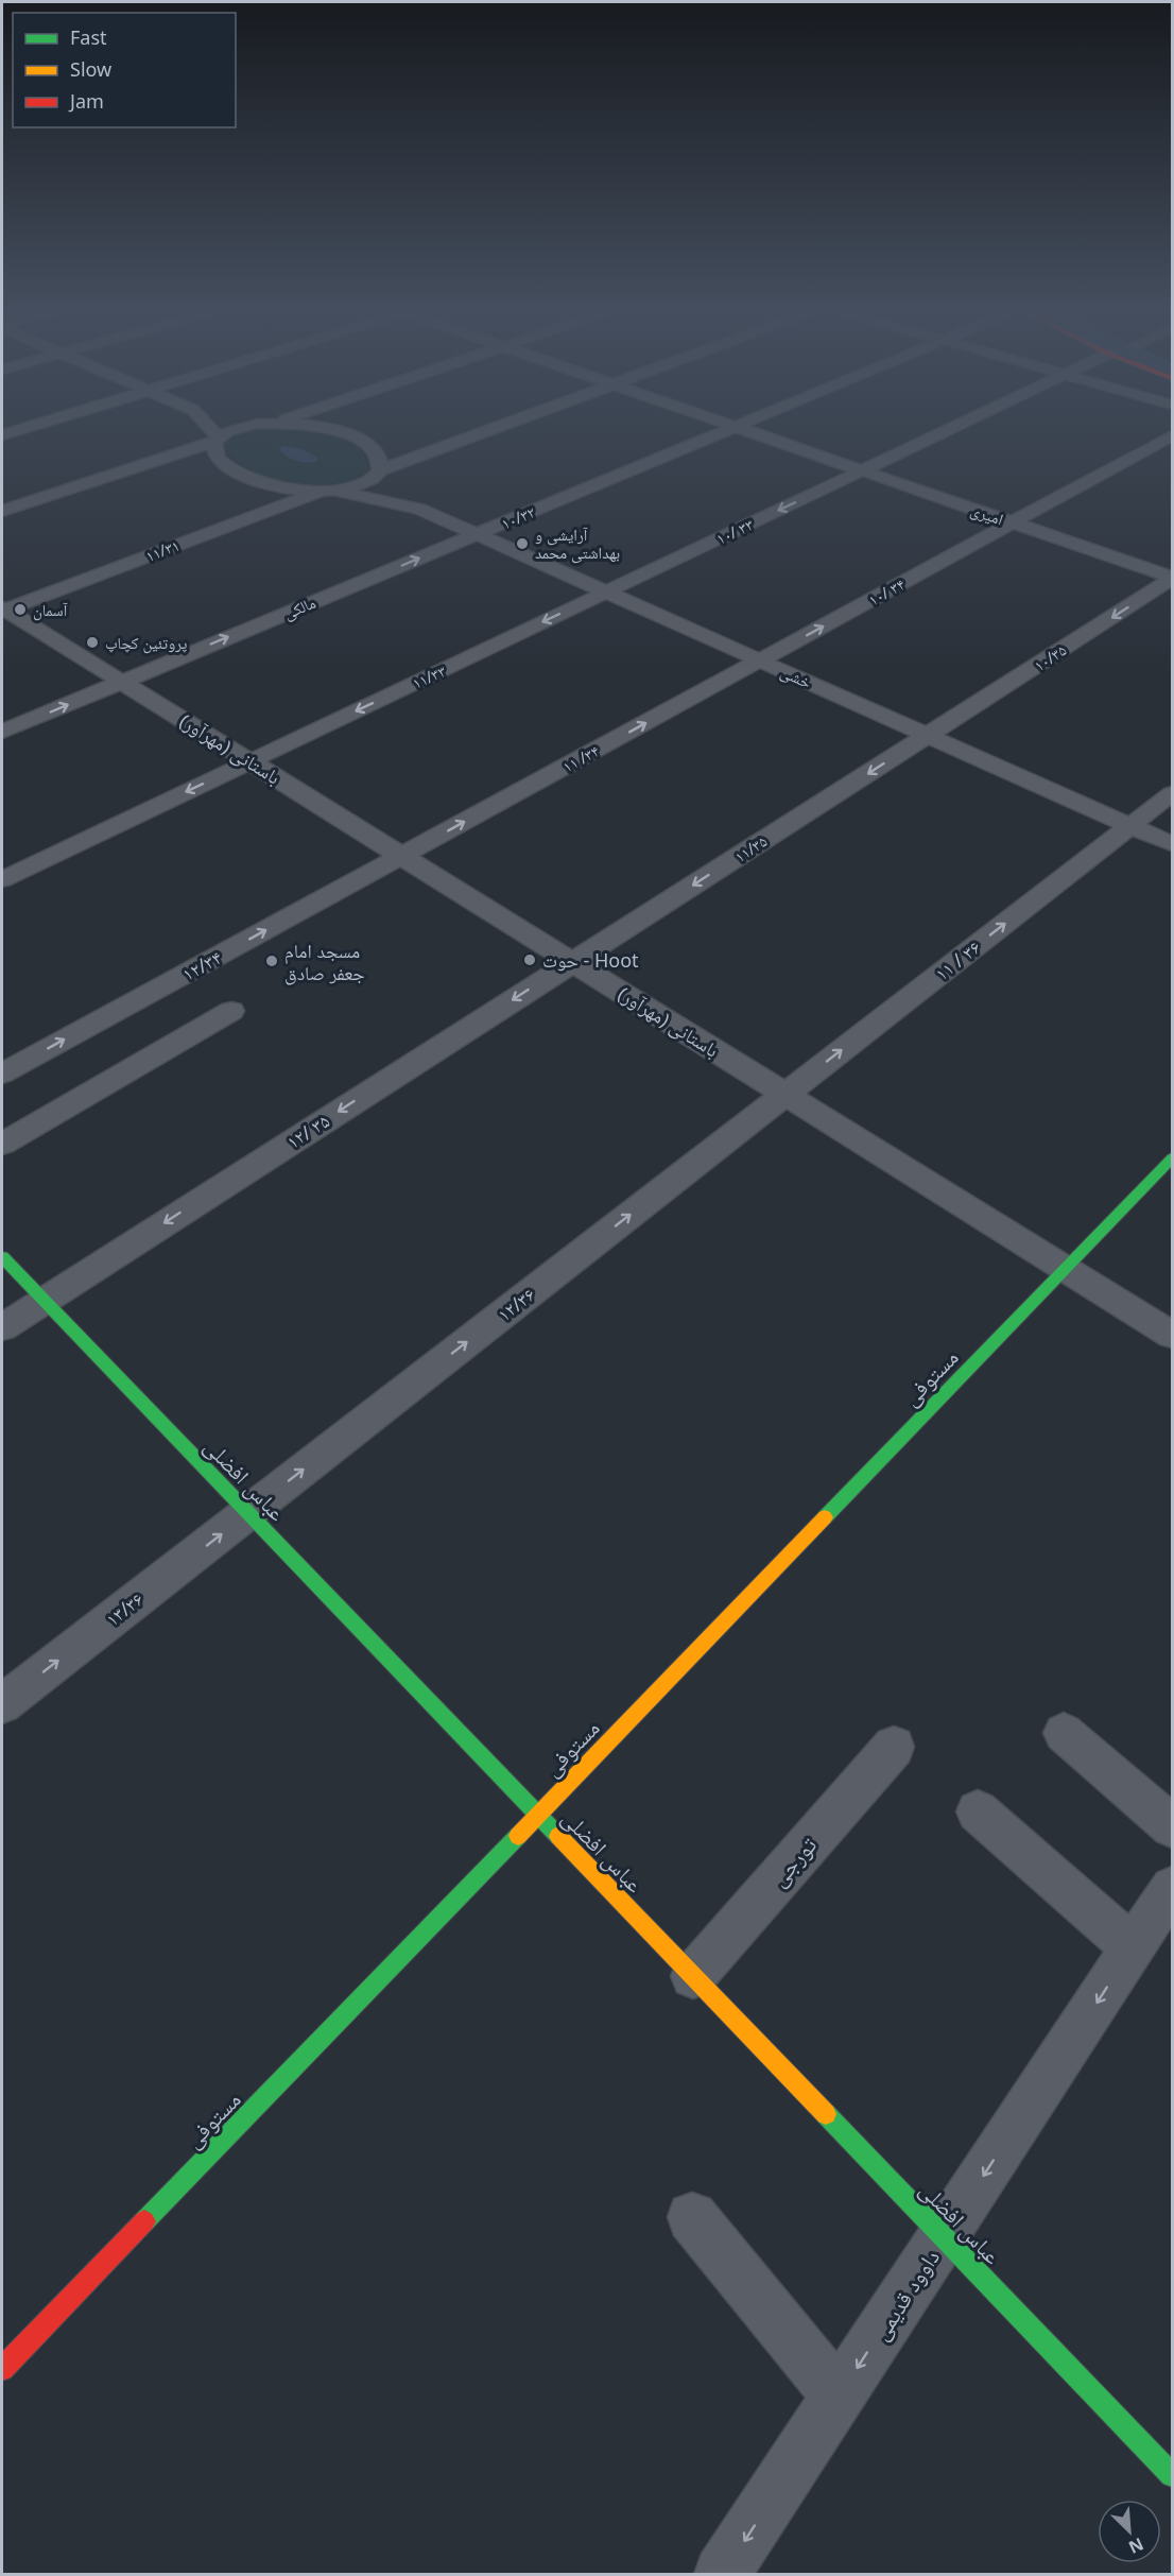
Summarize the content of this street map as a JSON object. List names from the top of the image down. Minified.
{"streets":{"street":["امیری","۱۰/۳۲","۱۰/ ۳۳","۱۱/۳۱","۱۰/ ۳۴","مالکی","۱۰/۳۵","۱۱/۳۳","خشی","باستانی (مهرآور)","۱۱ /۳۴","۱۱/۳۵","۱۱ / ۳۶","۱۲/۳۴","۱۲/ ۳۵","۱۲/۳۶","مستوفی","عباس افضلی","۱۳/۳۶","تورجی","داوود قدیمی"]},"crossings":[["امیری","۱۰/ ۳۳"],["امیری","۱۰/ ۳۴"],["امیری","۱۰/۳۵"],["۱۰/۳۲","مالکی"],["۱۰/۳۲","خشی"],["۱۰/ ۳۳","۱۱/۳۳"],["۱۰/ ۳۳","خشی"],["۱۱/۳۱","خشی"],["۱۱/۳۱","باستانی (مهرآور)"],["۱۰/ ۳۴","خشی"],["۱۰/ ۳۴","۱۱ /۳۴"],["مالکی","خشی"],["مالکی","باستانی (مهرآور)"],["۱۰/۳۵","خشی"],["۱۰/۳۵","۱۱/۳۵"],["۱۱/۳۳","خشی"],["۱۱/۳۳","باستانی (مهرآور)"],["خشی","۱۱ /۳۴"],["خشی","۱۱/۳۵"],["خشی","۱۱ / ۳۶"],["باستانی (مهرآور)","۱۱ /۳۴"],["باستانی (مهرآور)","۱۱/۳۵"],["باستانی (مهرآور)","۱۱ / ۳۶"],["باستانی (مهرآور)","۱۲/۳۴"],["باستانی (مهرآور)","۱۲/ ۳۵"],["باستانی (مهرآور)","۱۲/۳۶"],["باستانی (مهرآور)","مستوفی"],["۱۱ /۳۴","۱۲/۳۴"],["۱۱/۳۵","۱۲/ ۳۵"],["۱۱ / ۳۶","۱۲/۳۶"],["۱۲/ ۳۵","عباس افضلی"],["۱۲/۳۶","عباس افضلی"],["۱۲/۳۶","۱۳/۳۶"],["مستوفی","عباس افضلی"],["عباس افضلی","۱۳/۳۶"],["عباس افضلی","تورجی"],["عباس افضلی","داوود قدیمی"]],"one_way":["۱۰/ ۳۳","۱۰/ ۳۴","۱۰/۳۵","۱۱ /۳۴","۱۱/۳۵","۱۱ / ۳۶","۱۲/۳۶","۱۳/۳۶","داوود قدیمی"],"places":["آرایشی و بهداشتی محمد","آسمان","پروتئین کچاپ","حوت - Hoot","مسجد امام جعفر صادق"],"legend":["Fast","Slow","Jam"],"north":"bottom right"}
